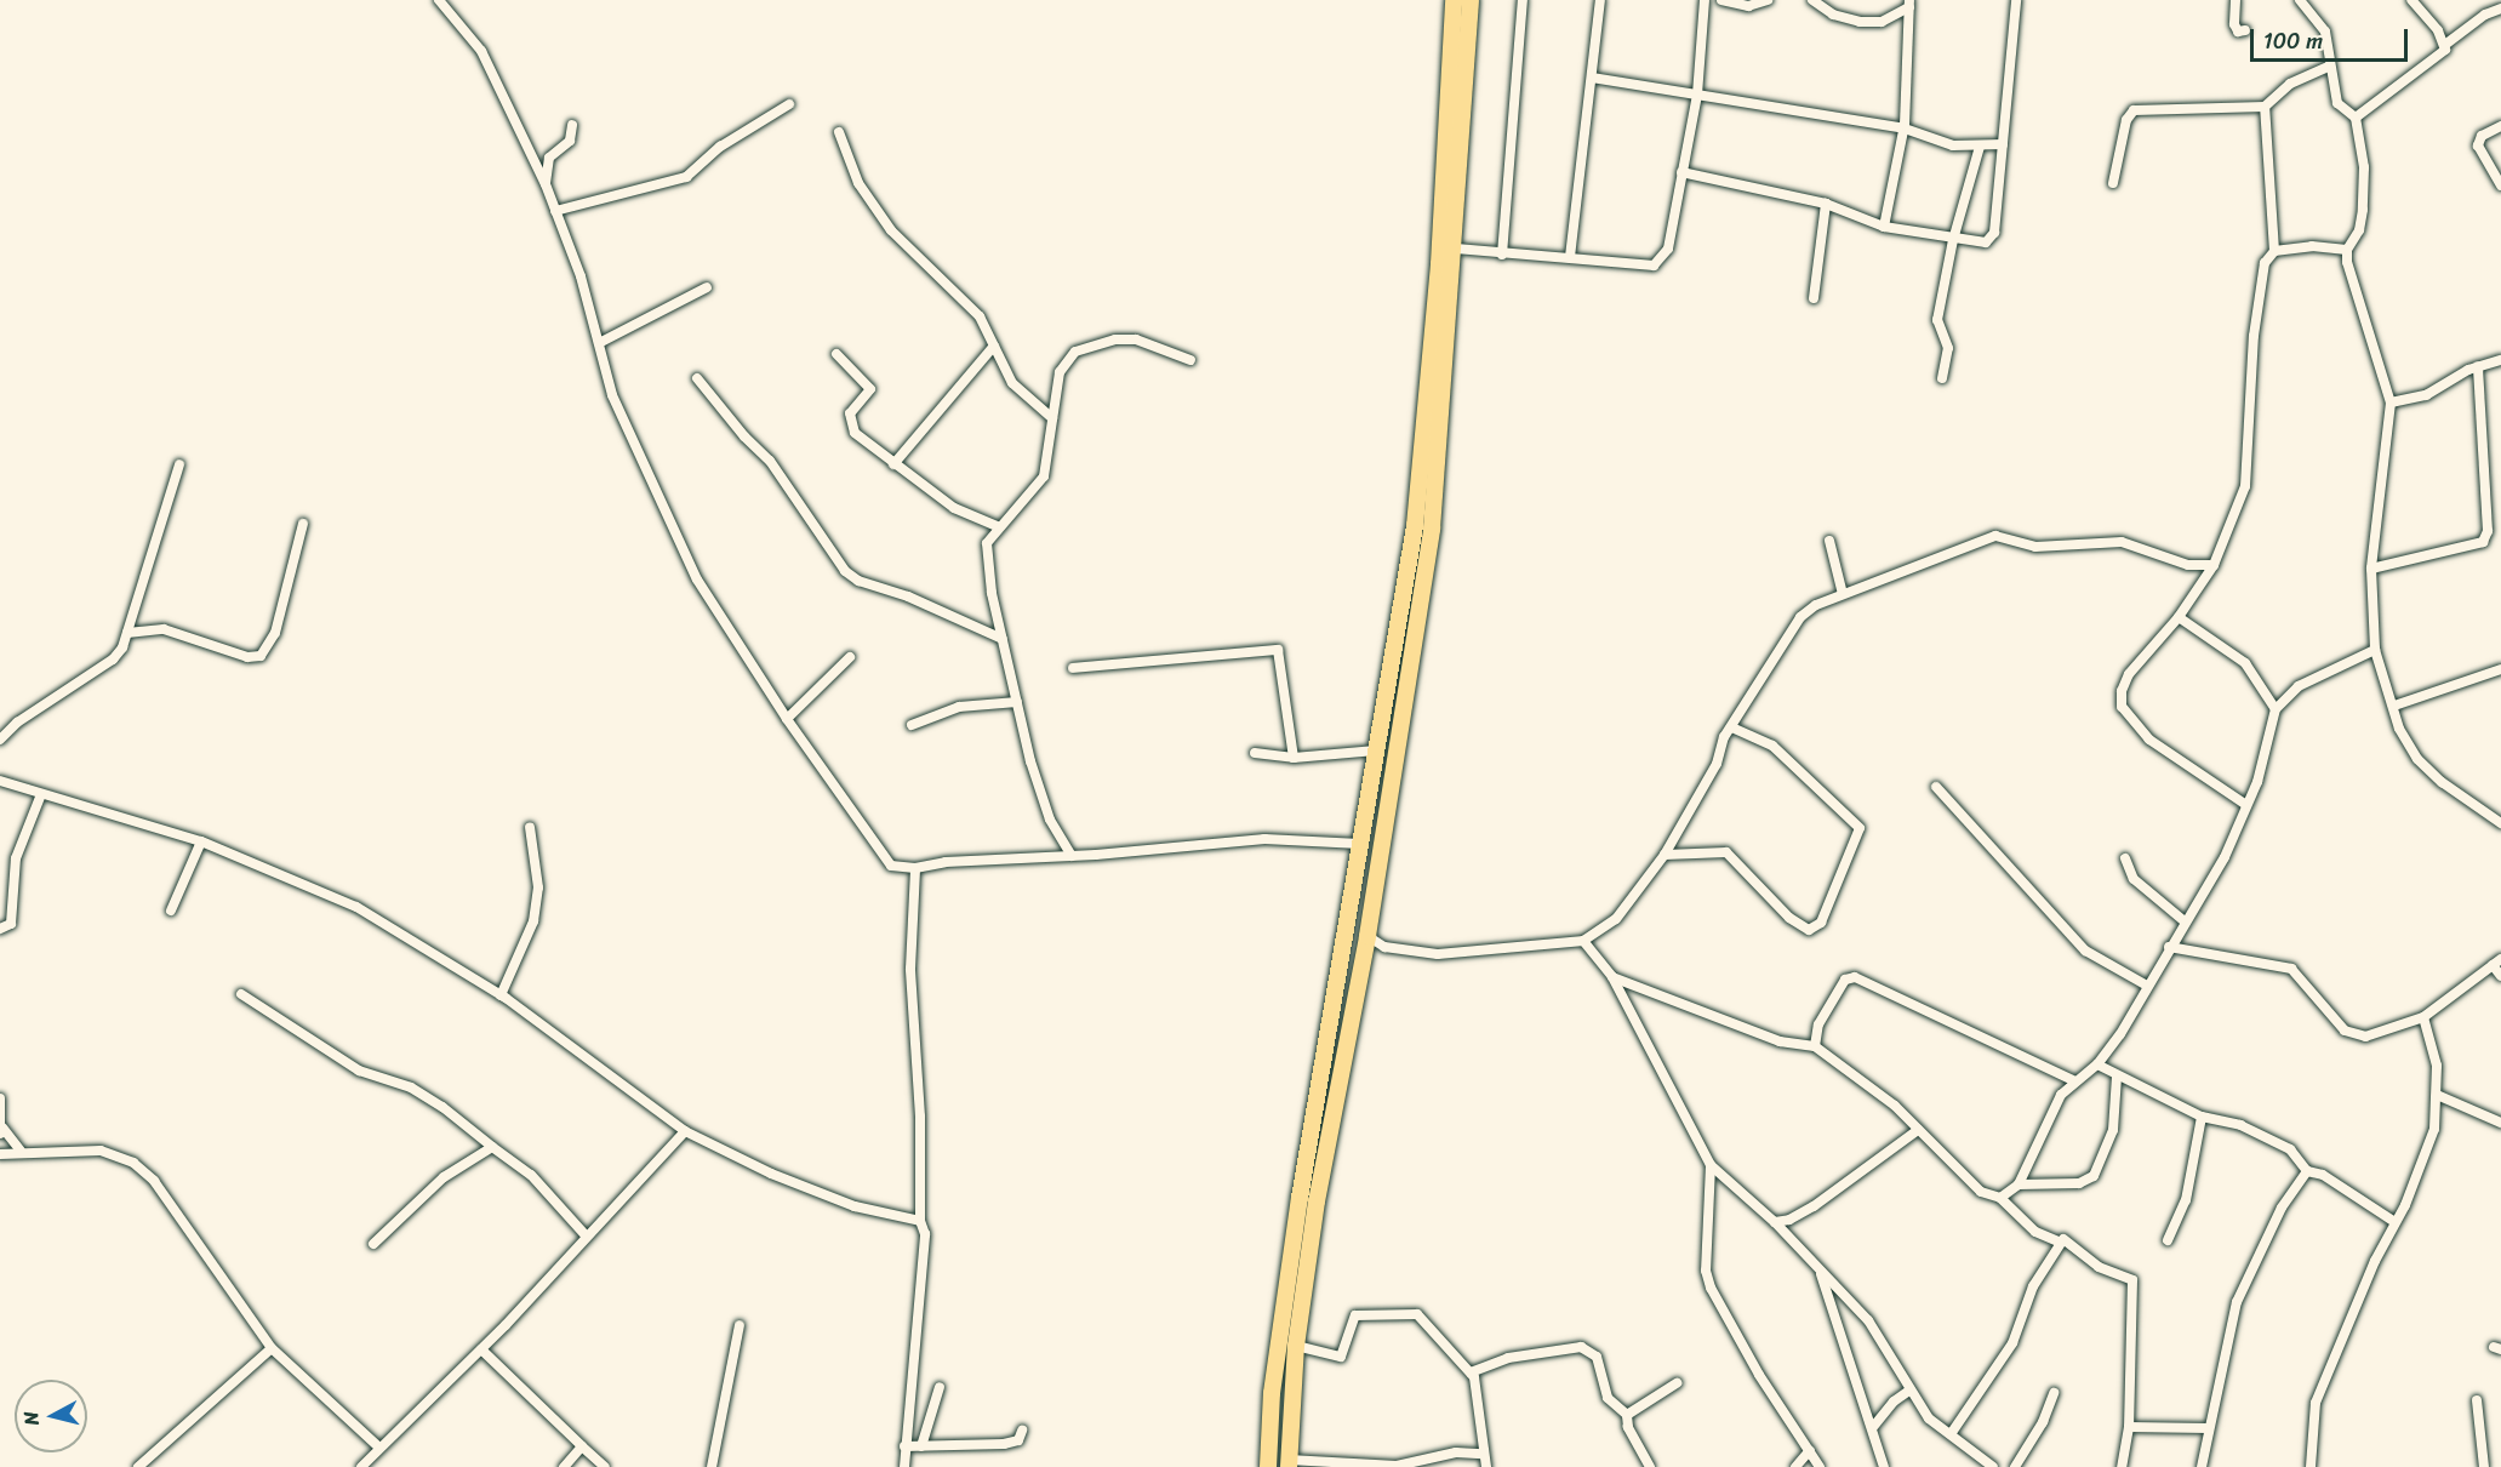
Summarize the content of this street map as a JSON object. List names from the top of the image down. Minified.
{"scale_bar":"100 m","north":"left"}
